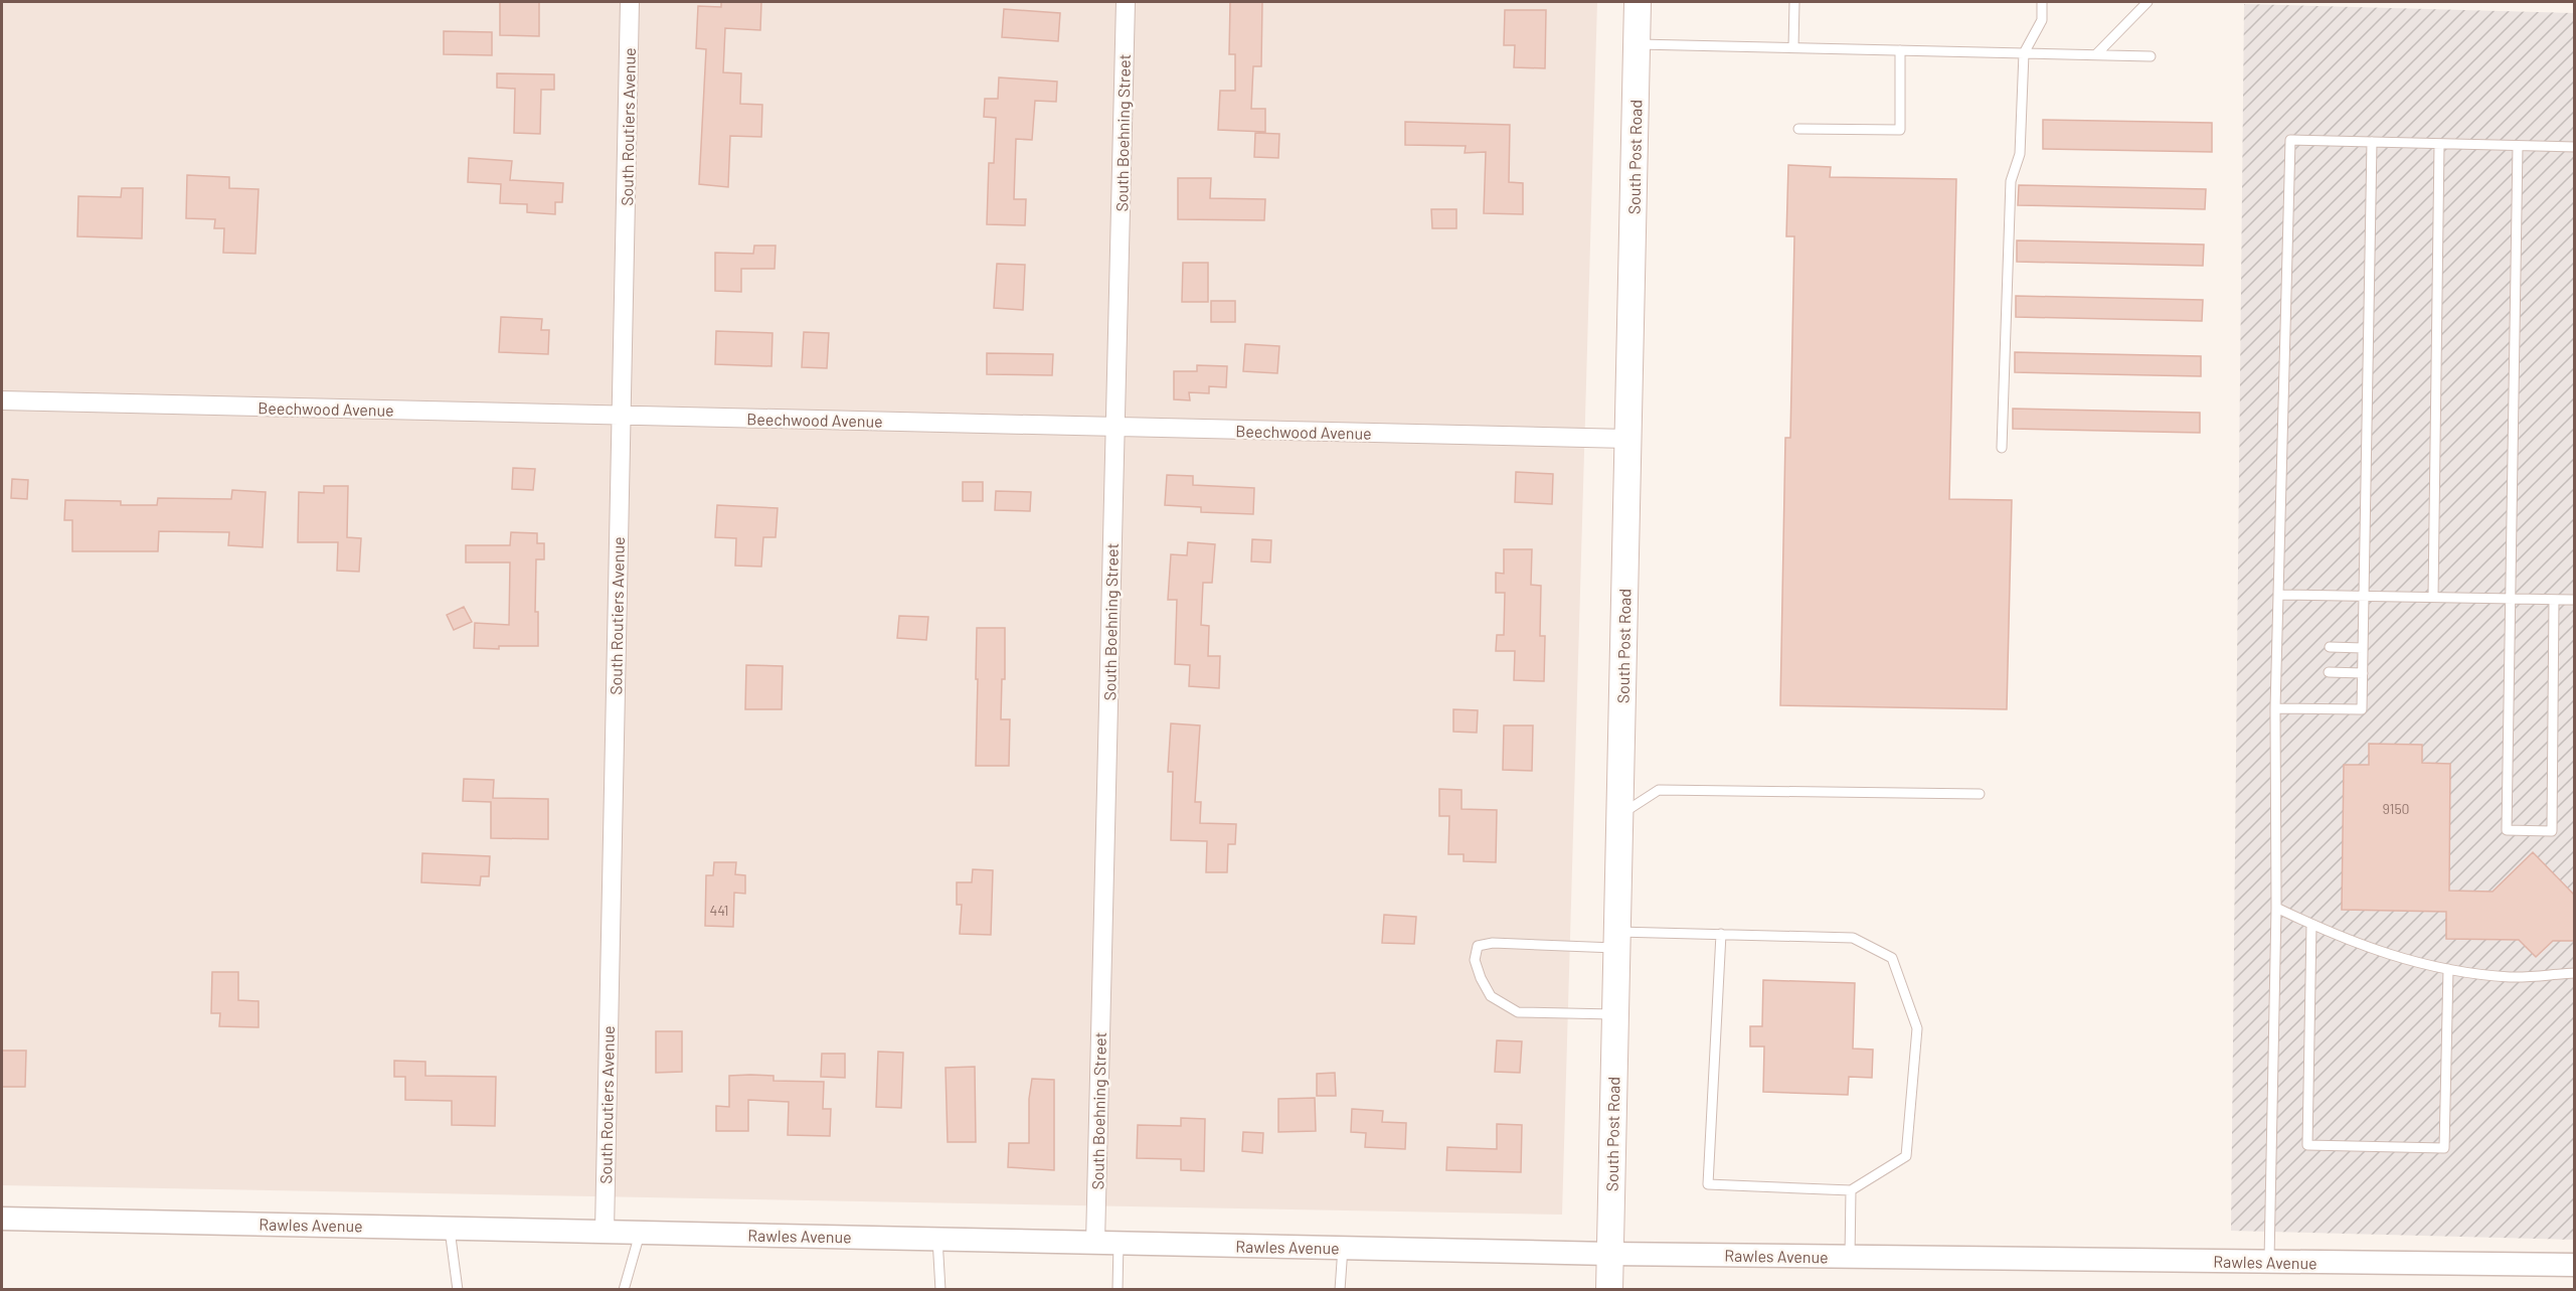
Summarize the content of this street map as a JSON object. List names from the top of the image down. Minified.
{"streets":{"main road":["South Post Road"],"street":["South Routiers Avenue","South Boehning Street","Beechwood Avenue","Rawles Avenue"]},"crossings":[["South Routiers Avenue","Beechwood Avenue"],["South Routiers Avenue","Rawles Avenue"],["South Boehning Street","Beechwood Avenue"],["South Boehning Street","Rawles Avenue"],["South Post Road","Beechwood Avenue"],["South Post Road","Rawles Avenue"]],"house_numbers":["9150","441"]}
